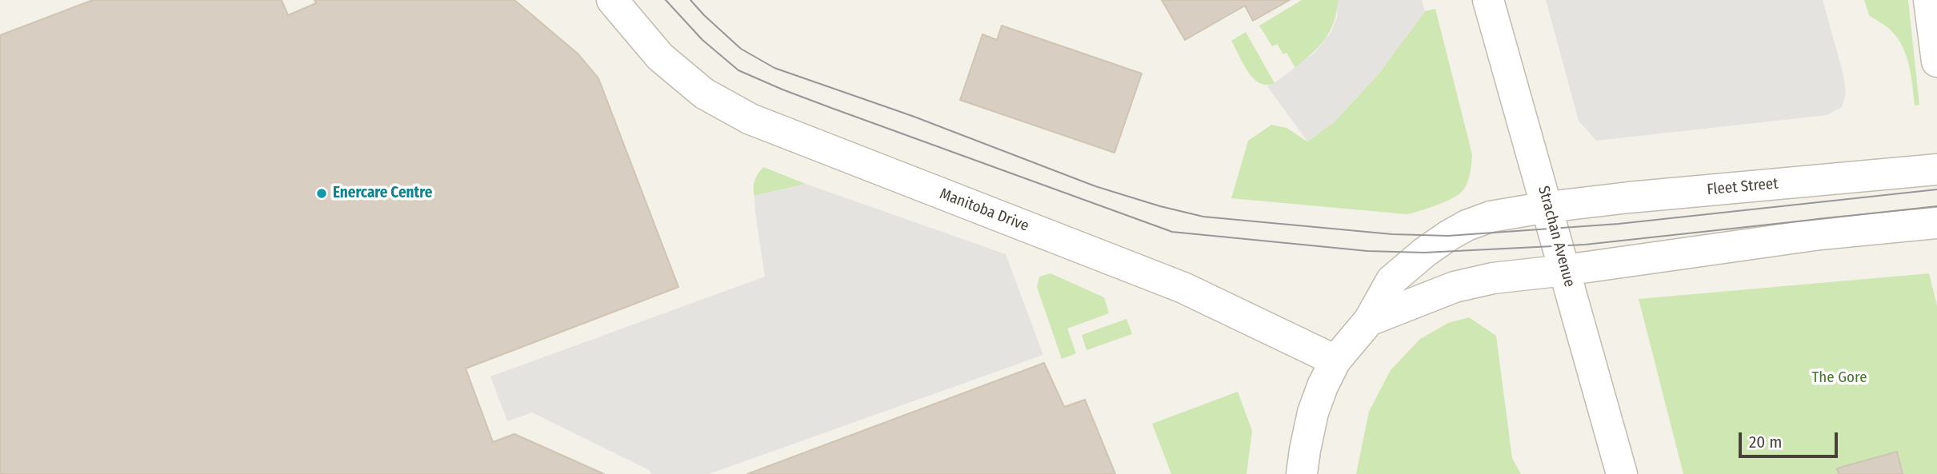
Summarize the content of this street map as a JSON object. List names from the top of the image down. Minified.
{"streets":{"street":["Fleet Street","Manitoba Drive","Strachan Avenue"]},"crossings":[["Fleet Street","Strachan Avenue"]],"parks":["The Gore"],"places":["Enercare Centre"],"scale_bar":"20 m"}
